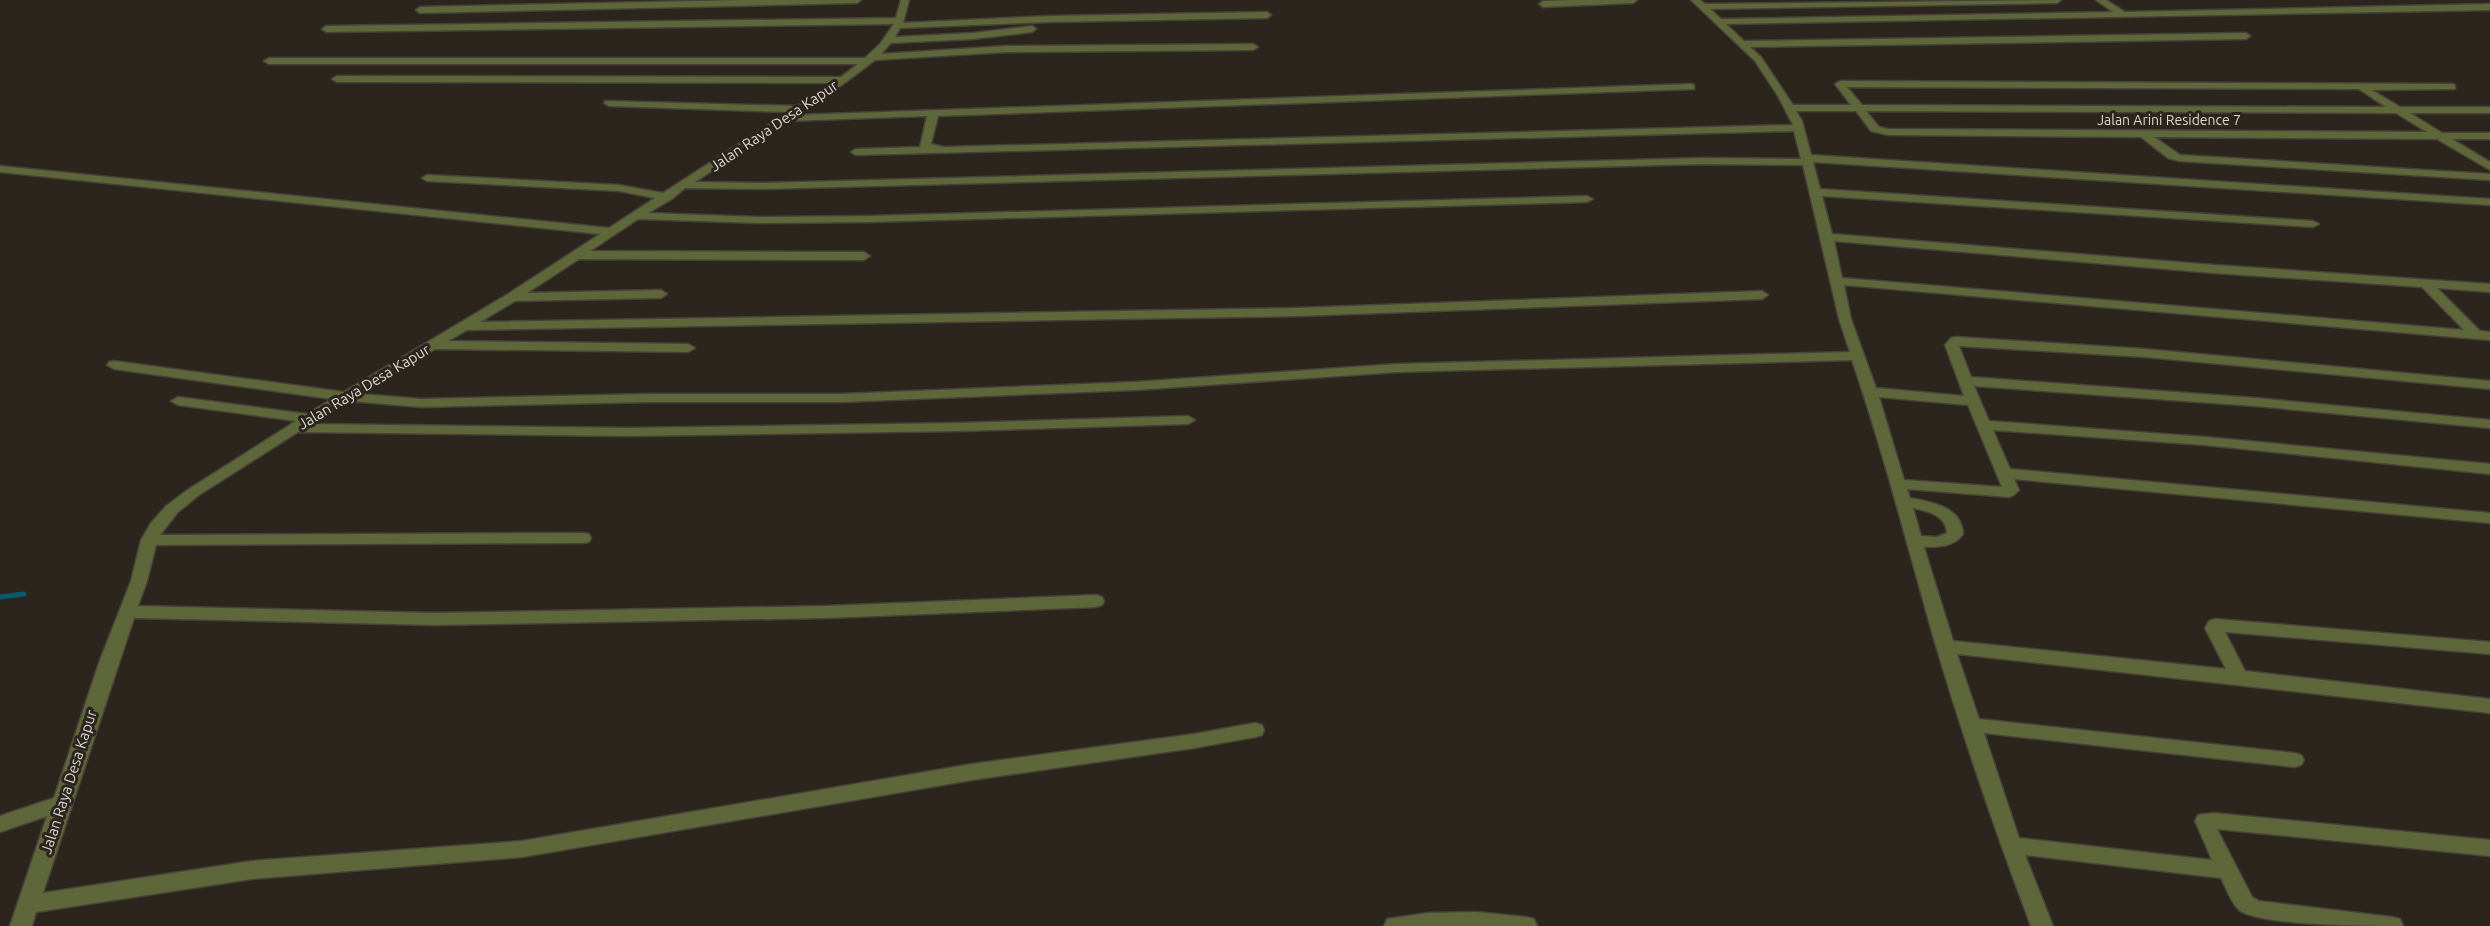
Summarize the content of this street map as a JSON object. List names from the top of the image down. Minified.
{"streets":{"street":["Jalan Arini Residence 7","Jalan Raya Desa Kapur"]}}
